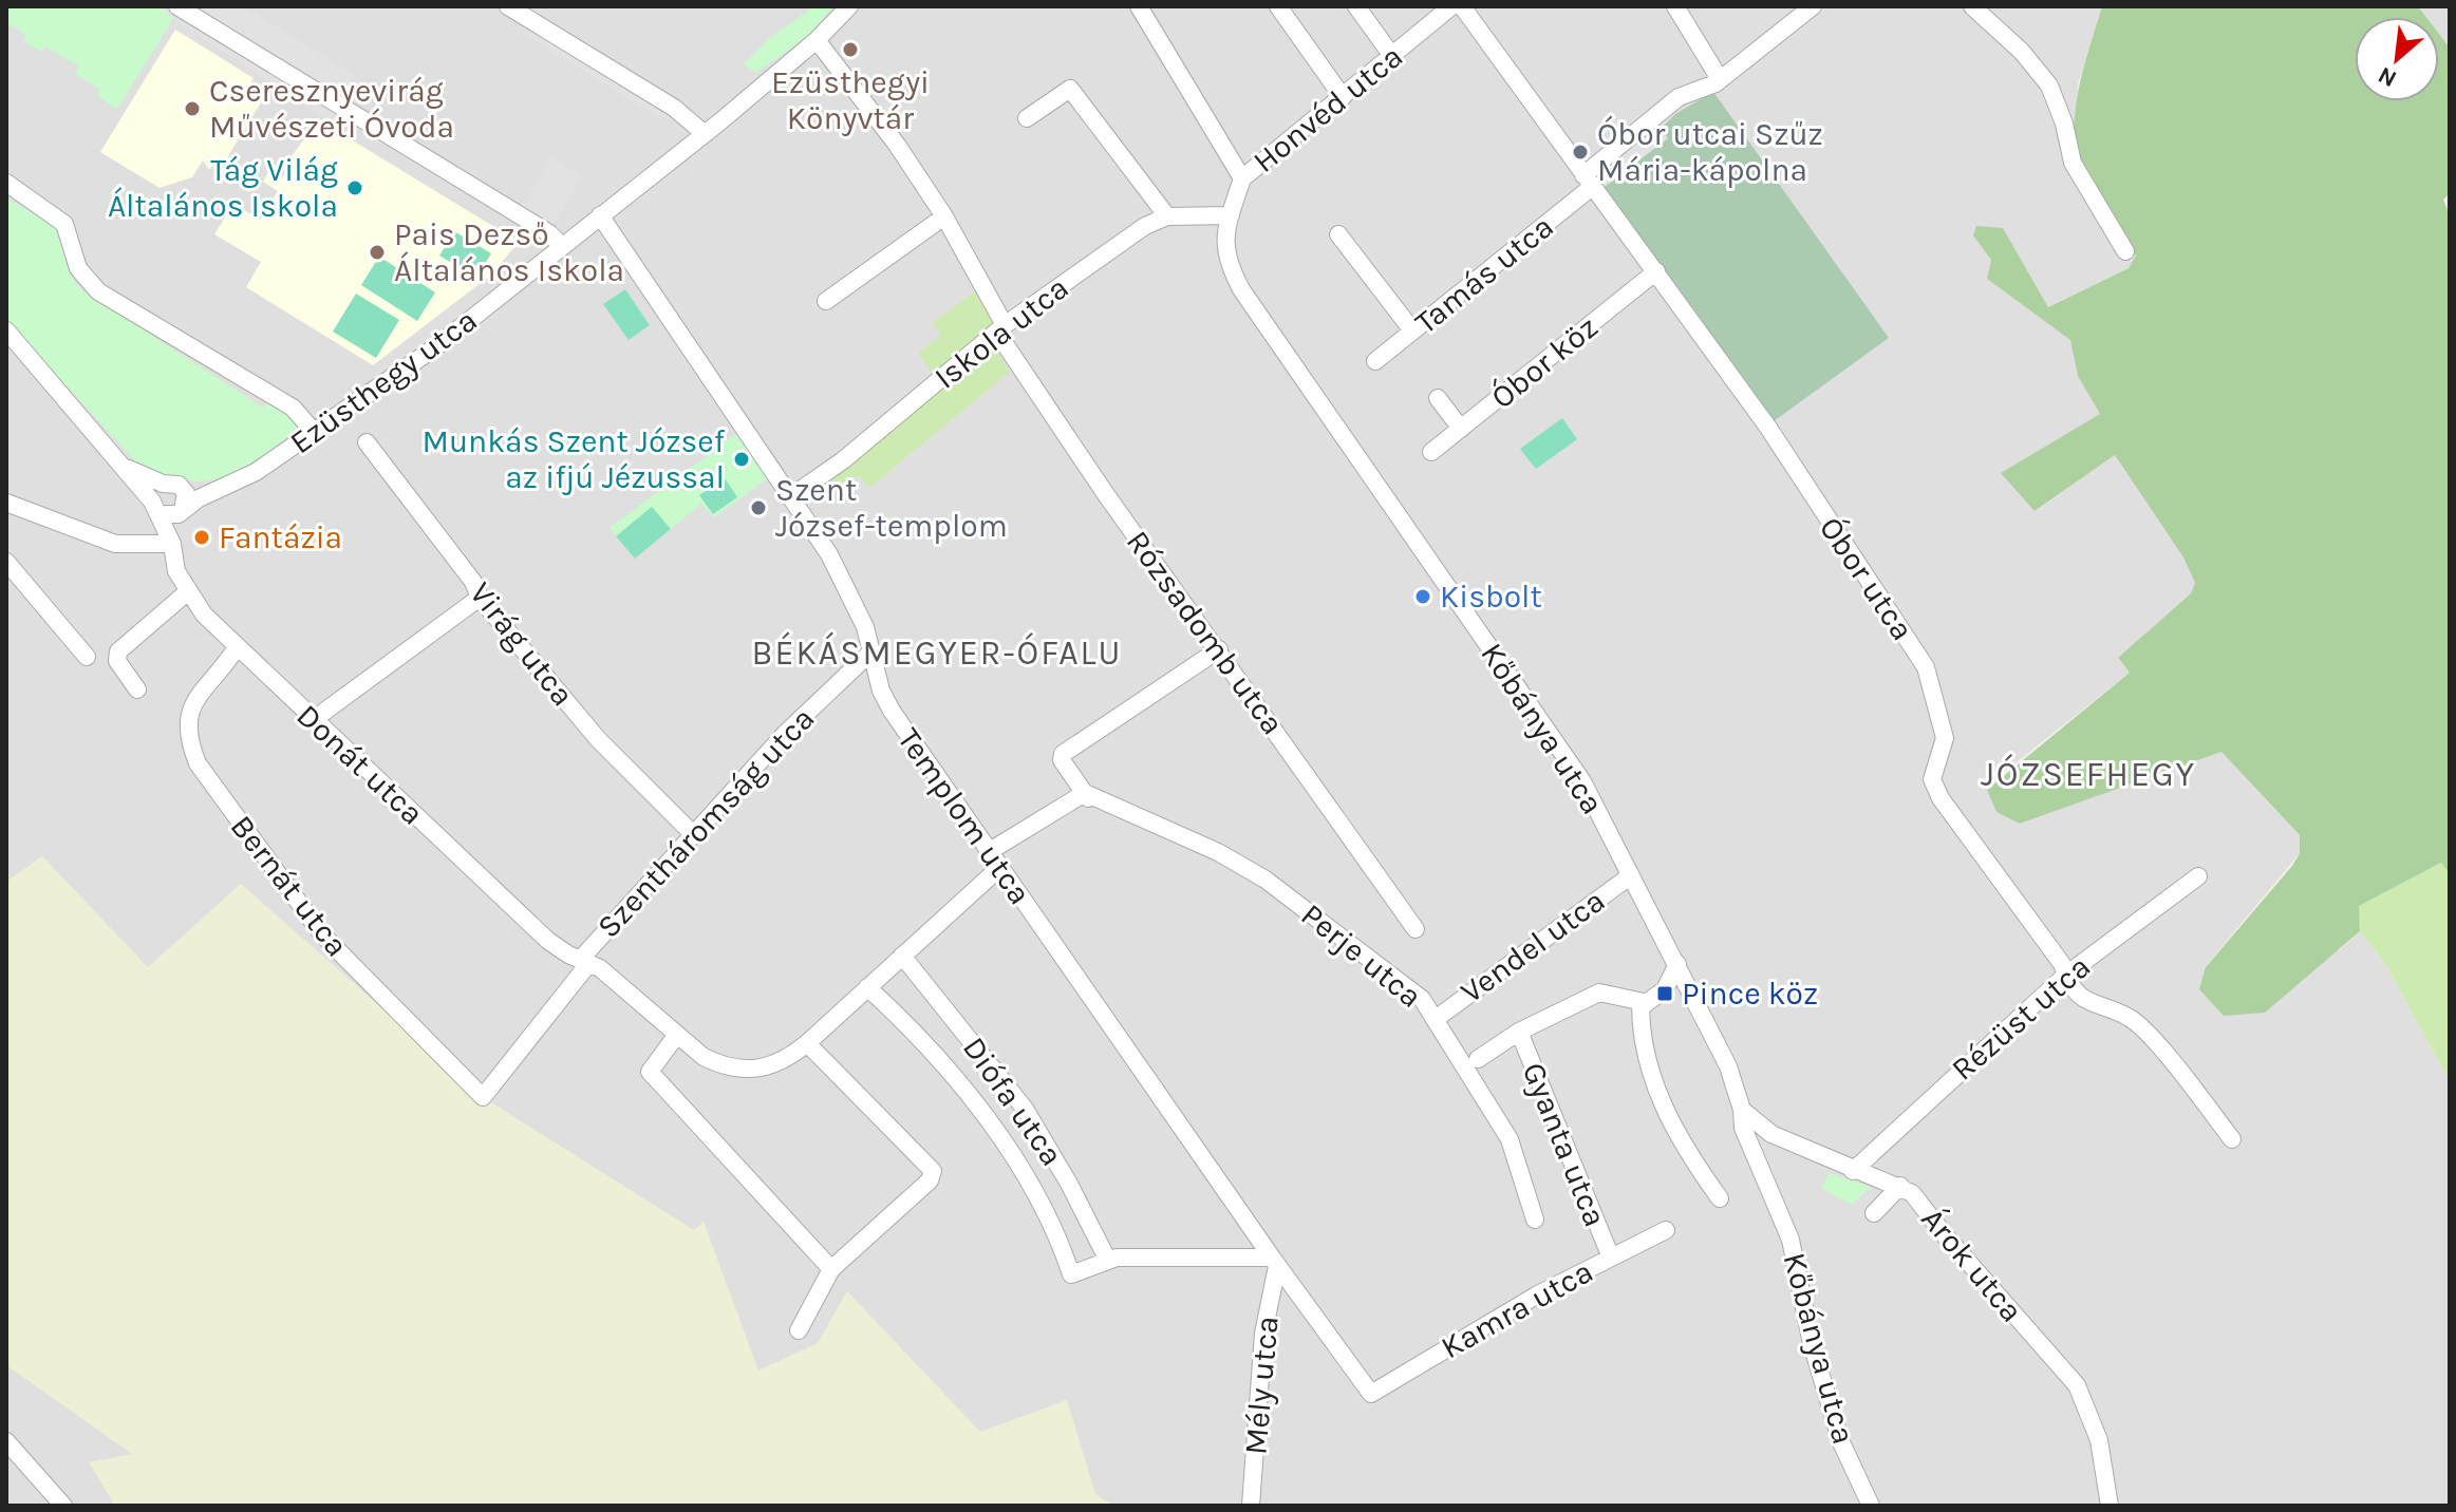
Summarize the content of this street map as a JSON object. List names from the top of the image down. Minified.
{"streets":{"street":["Honvéd utca","Tamás utca","Iskola utca","Óbor köz","Ezüsthegy utca","Óbor utca","Rózsadomb utca","Virág utca","Kőbánya utca","Donát utca","Templom utca","Szentháromság utca","Bernát utca","Vendel utca","Perje utca","Rézüst utca","Diófa utca","Gyanta utca","Árok utca","Kamra utca","Mély utca"]},"crossings":[["Honvéd utca","Kőbánya utca"],["Tamás utca","Óbor utca"],["Iskola utca","Rózsadomb utca"],["Iskola utca","Kőbánya utca"],["Iskola utca","Templom utca"],["Óbor köz","Óbor utca"],["Ezüsthegy utca","Rózsadomb utca"],["Ezüsthegy utca","Donát utca"],["Ezüsthegy utca","Templom utca"],["Óbor utca","Rézüst utca"],["Virág utca","Szentháromság utca"],["Kőbánya utca","Vendel utca"],["Kőbánya utca","Árok utca"],["Donát utca","Templom utca"],["Donát utca","Szentháromság utca"],["Donát utca","Bernát utca"],["Donát utca","Diófa utca"],["Templom utca","Szentháromság utca"],["Templom utca","Kamra utca"],["Templom utca","Mély utca"],["Szentháromság utca","Bernát utca"],["Vendel utca","Perje utca"],["Rézüst utca","Árok utca"],["Gyanta utca","Kamra utca"]],"districts":["BÉKÁSMEGYER-ÓFALU","JÓZSEFHEGY"],"places":{"other":["Ezüsthegyi Könyvtár","Cseresznyevirág Művészeti Óvoda","Óbor utcai Szűz Mária-kápolna","Tág Világ Általános Iskola","Pais Dezső Általános Iskola","Munkás Szent József az ifjú Jézussal","Szent József-templom","Fantázia","Kisbolt"],"transit":["Pince köz"]},"north":"bottom left"}
